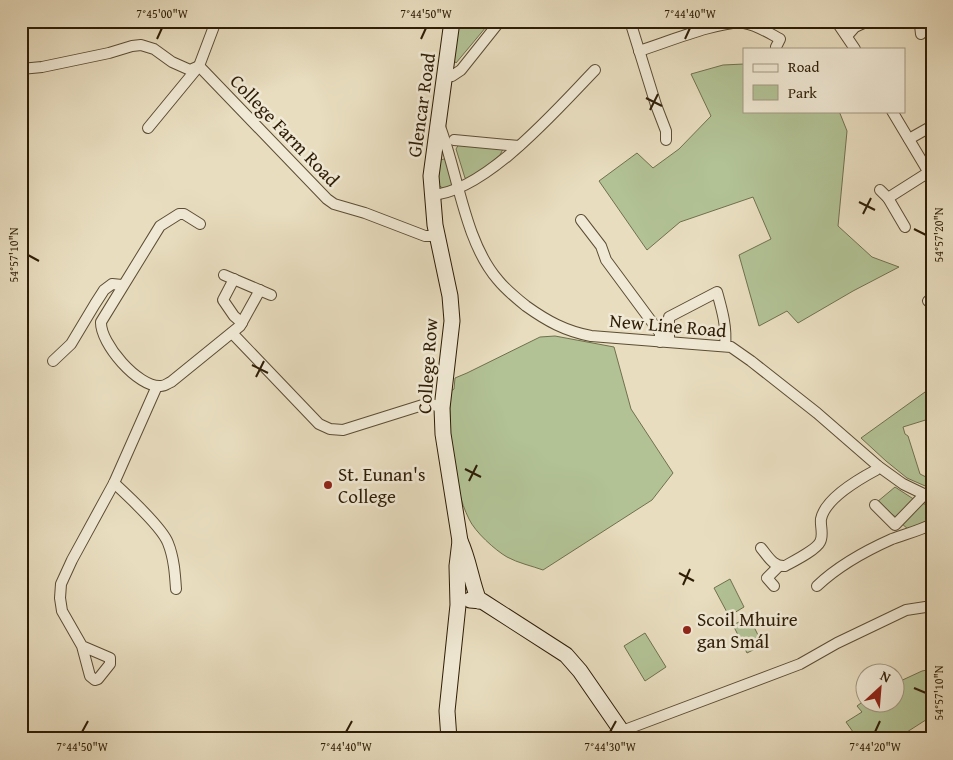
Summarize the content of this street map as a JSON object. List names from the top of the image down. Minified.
{"streets":{"street":["Glencar Road","College Farm Road","New Line Road","College Row"]},"crossings":[["Glencar Road","New Line Road"],["Glencar Road","College Row"],["College Farm Road","College Row"]],"places":["St. Eunan's College","Scoil Mhuire gan Smál"],"legend":["Road","Park"],"north":"top right","coordinates":["7°45'00\"W","7°44'50\"W","7°44'40\"W","54°57'20\"N","54°57'10\"N","7°44'30\"W","7°44'20\"W"]}
